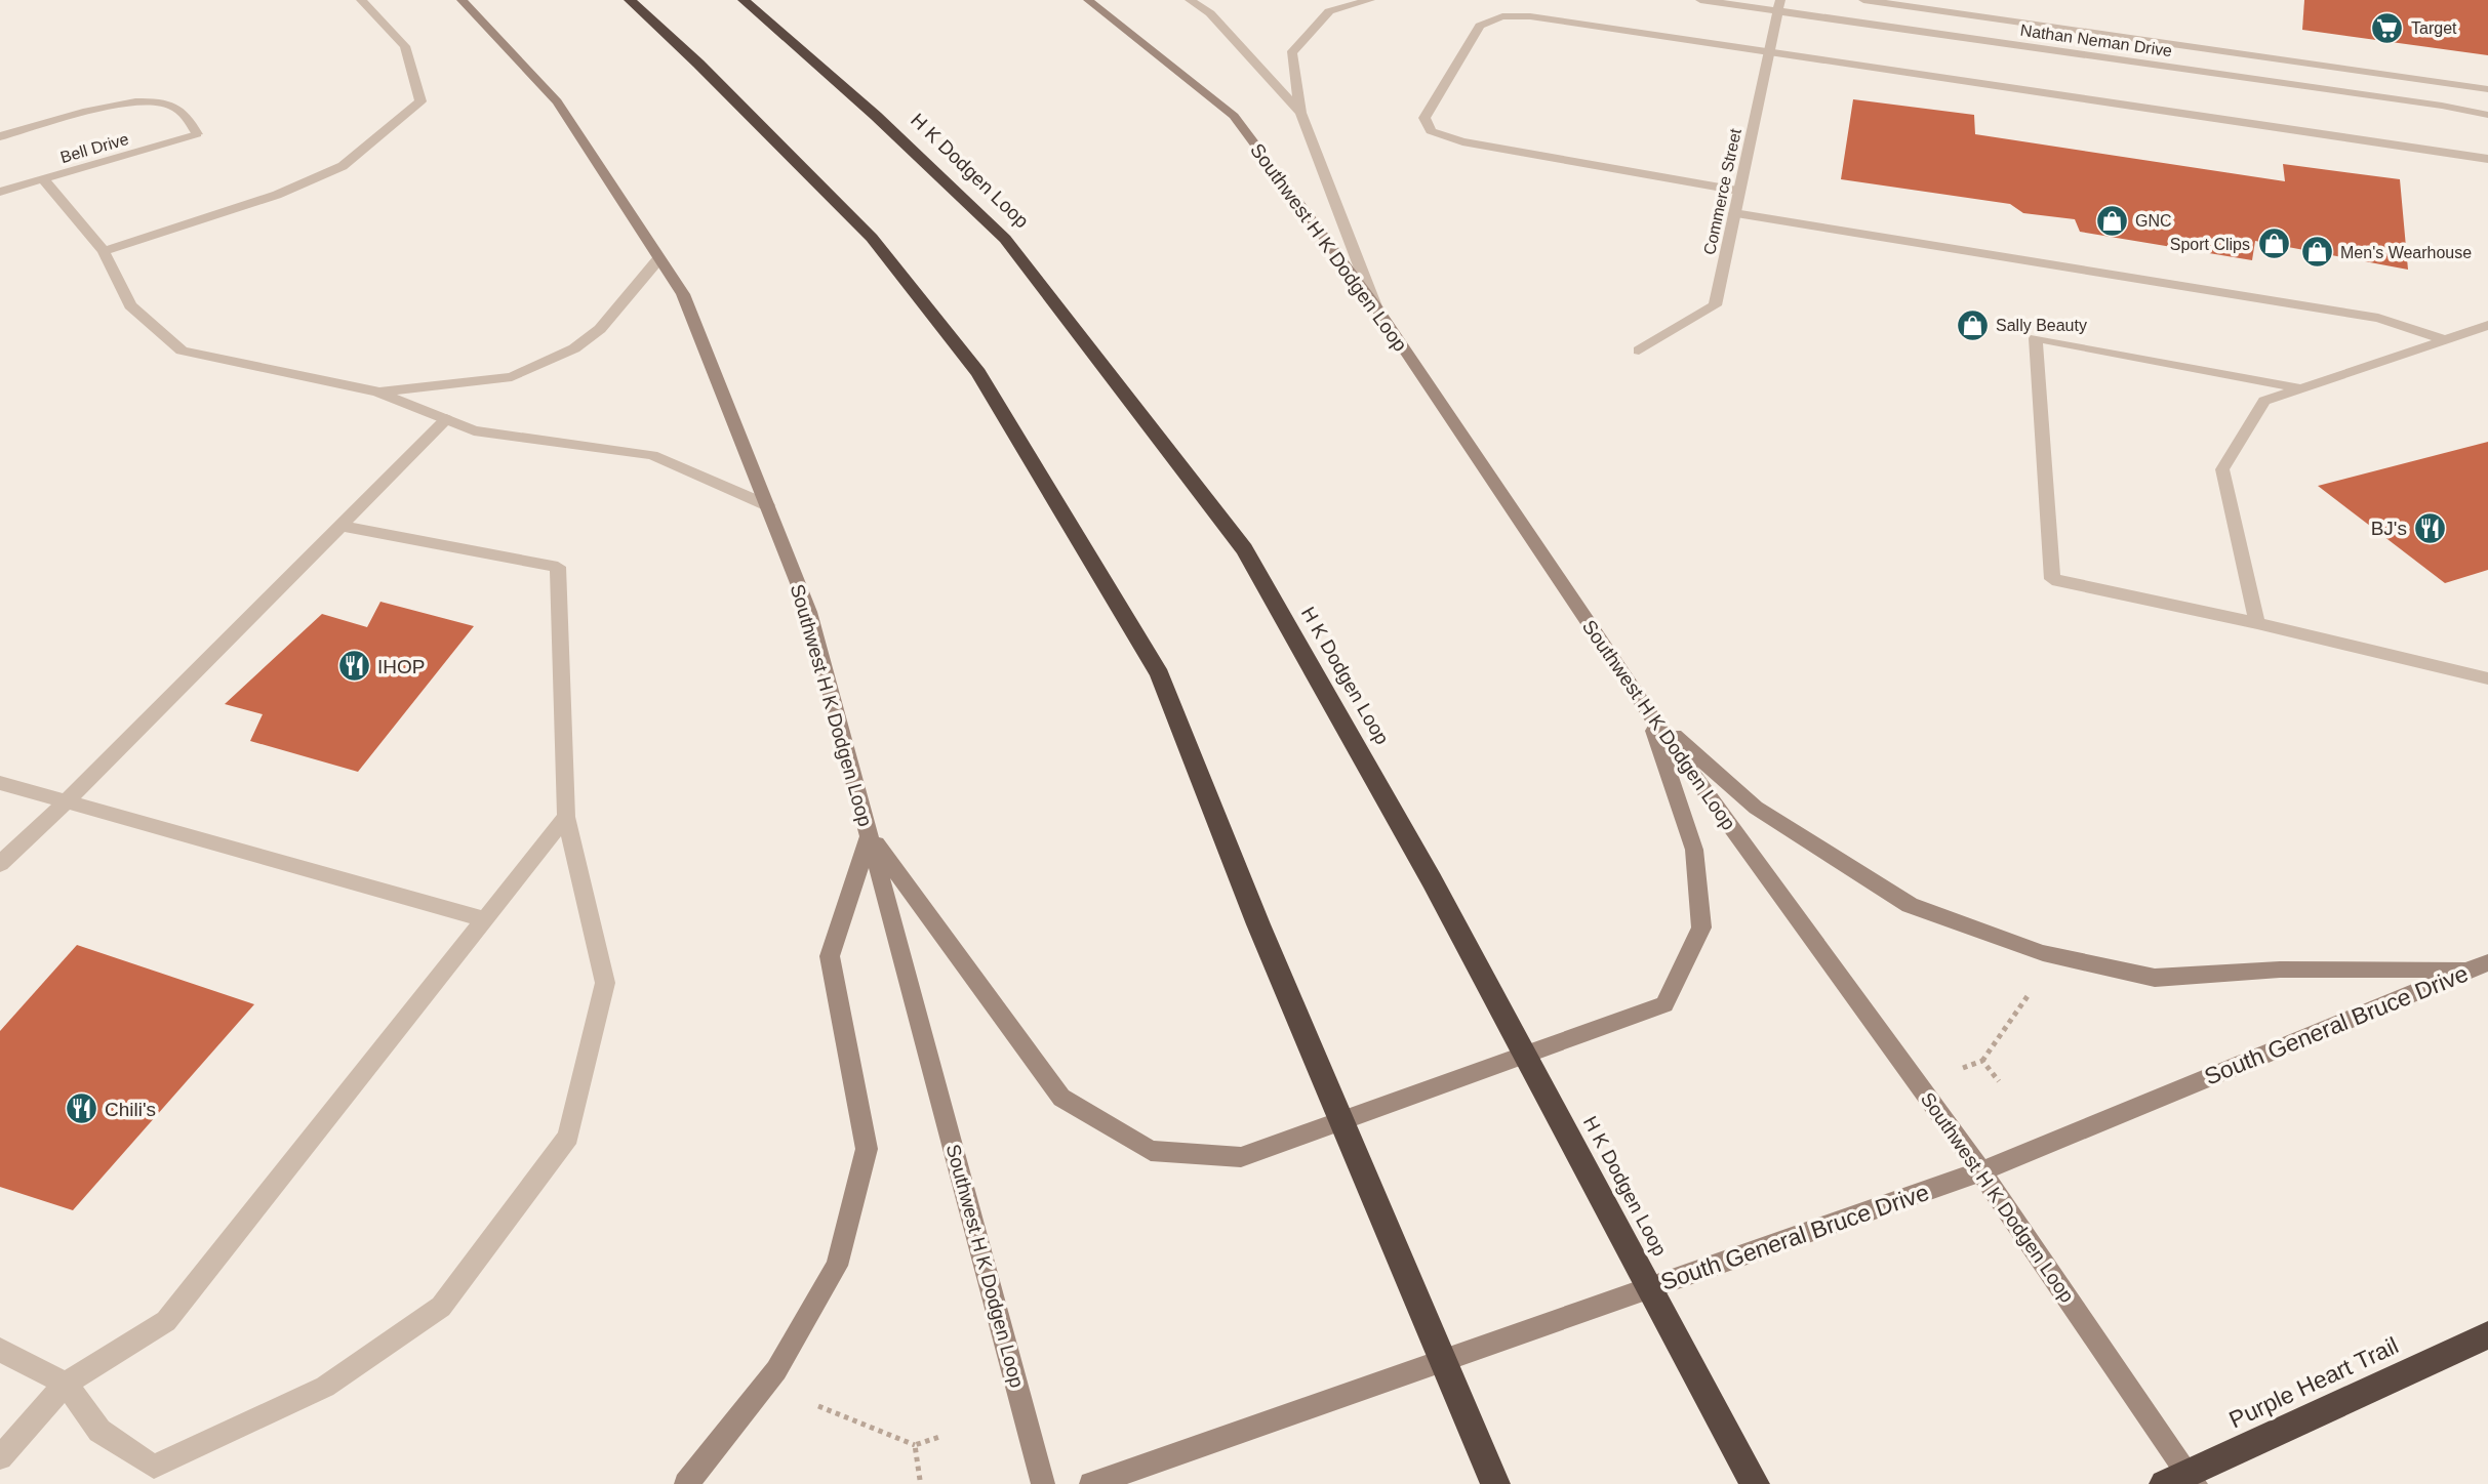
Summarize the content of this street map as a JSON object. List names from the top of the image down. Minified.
{"streets":{"highway":["H K Dodgen Loop","Purple Heart Trail"],"main road":["Southwest H K Dodgen Loop","South General Bruce Drive"],"street":["Nathan Neman Drive","Bell Drive","Commerce Street"]},"crossings":[["Nathan Neman Drive","Commerce Street"],["Southwest H K Dodgen Loop","South General Bruce Drive"]],"places":{"supermarket":["Target"],"shop":["GNC","Sport Clips","Men's Wearhouse","Sally Beauty"],"restaurant":["BJ's","IHOP","Chili's"]}}
